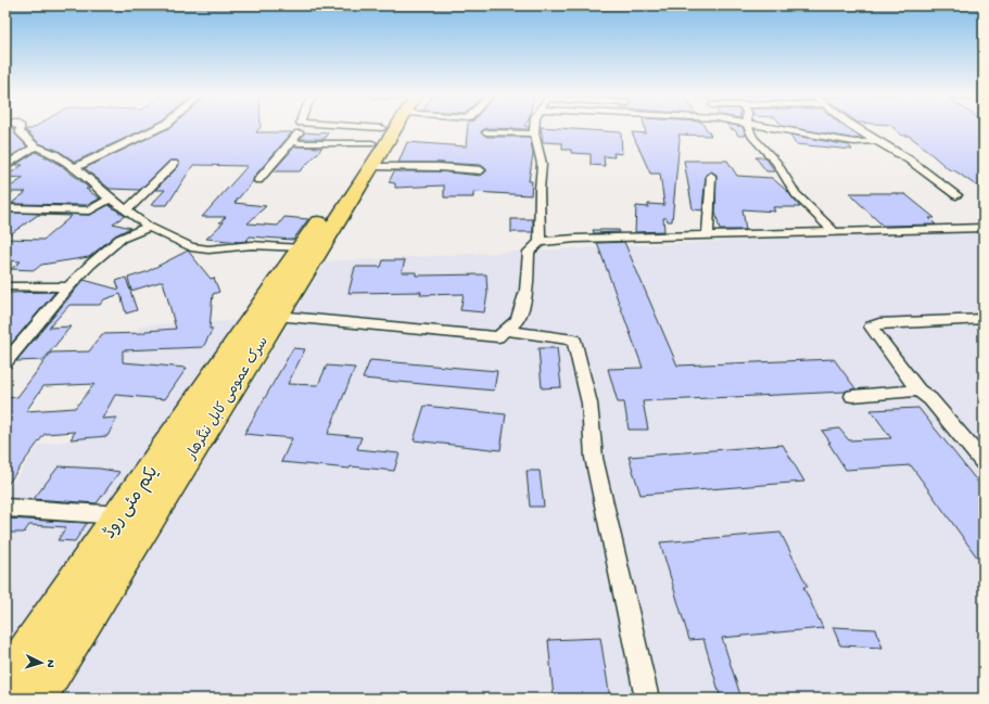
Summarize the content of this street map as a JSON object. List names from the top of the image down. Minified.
{"streets":{"highway":["سرک عمومی کابل ننگرهار","یکم مئی روڈ"]},"crossings":[["سرک عمومی کابل ننگرهار","یکم مئی روڈ"]],"north":"right"}
